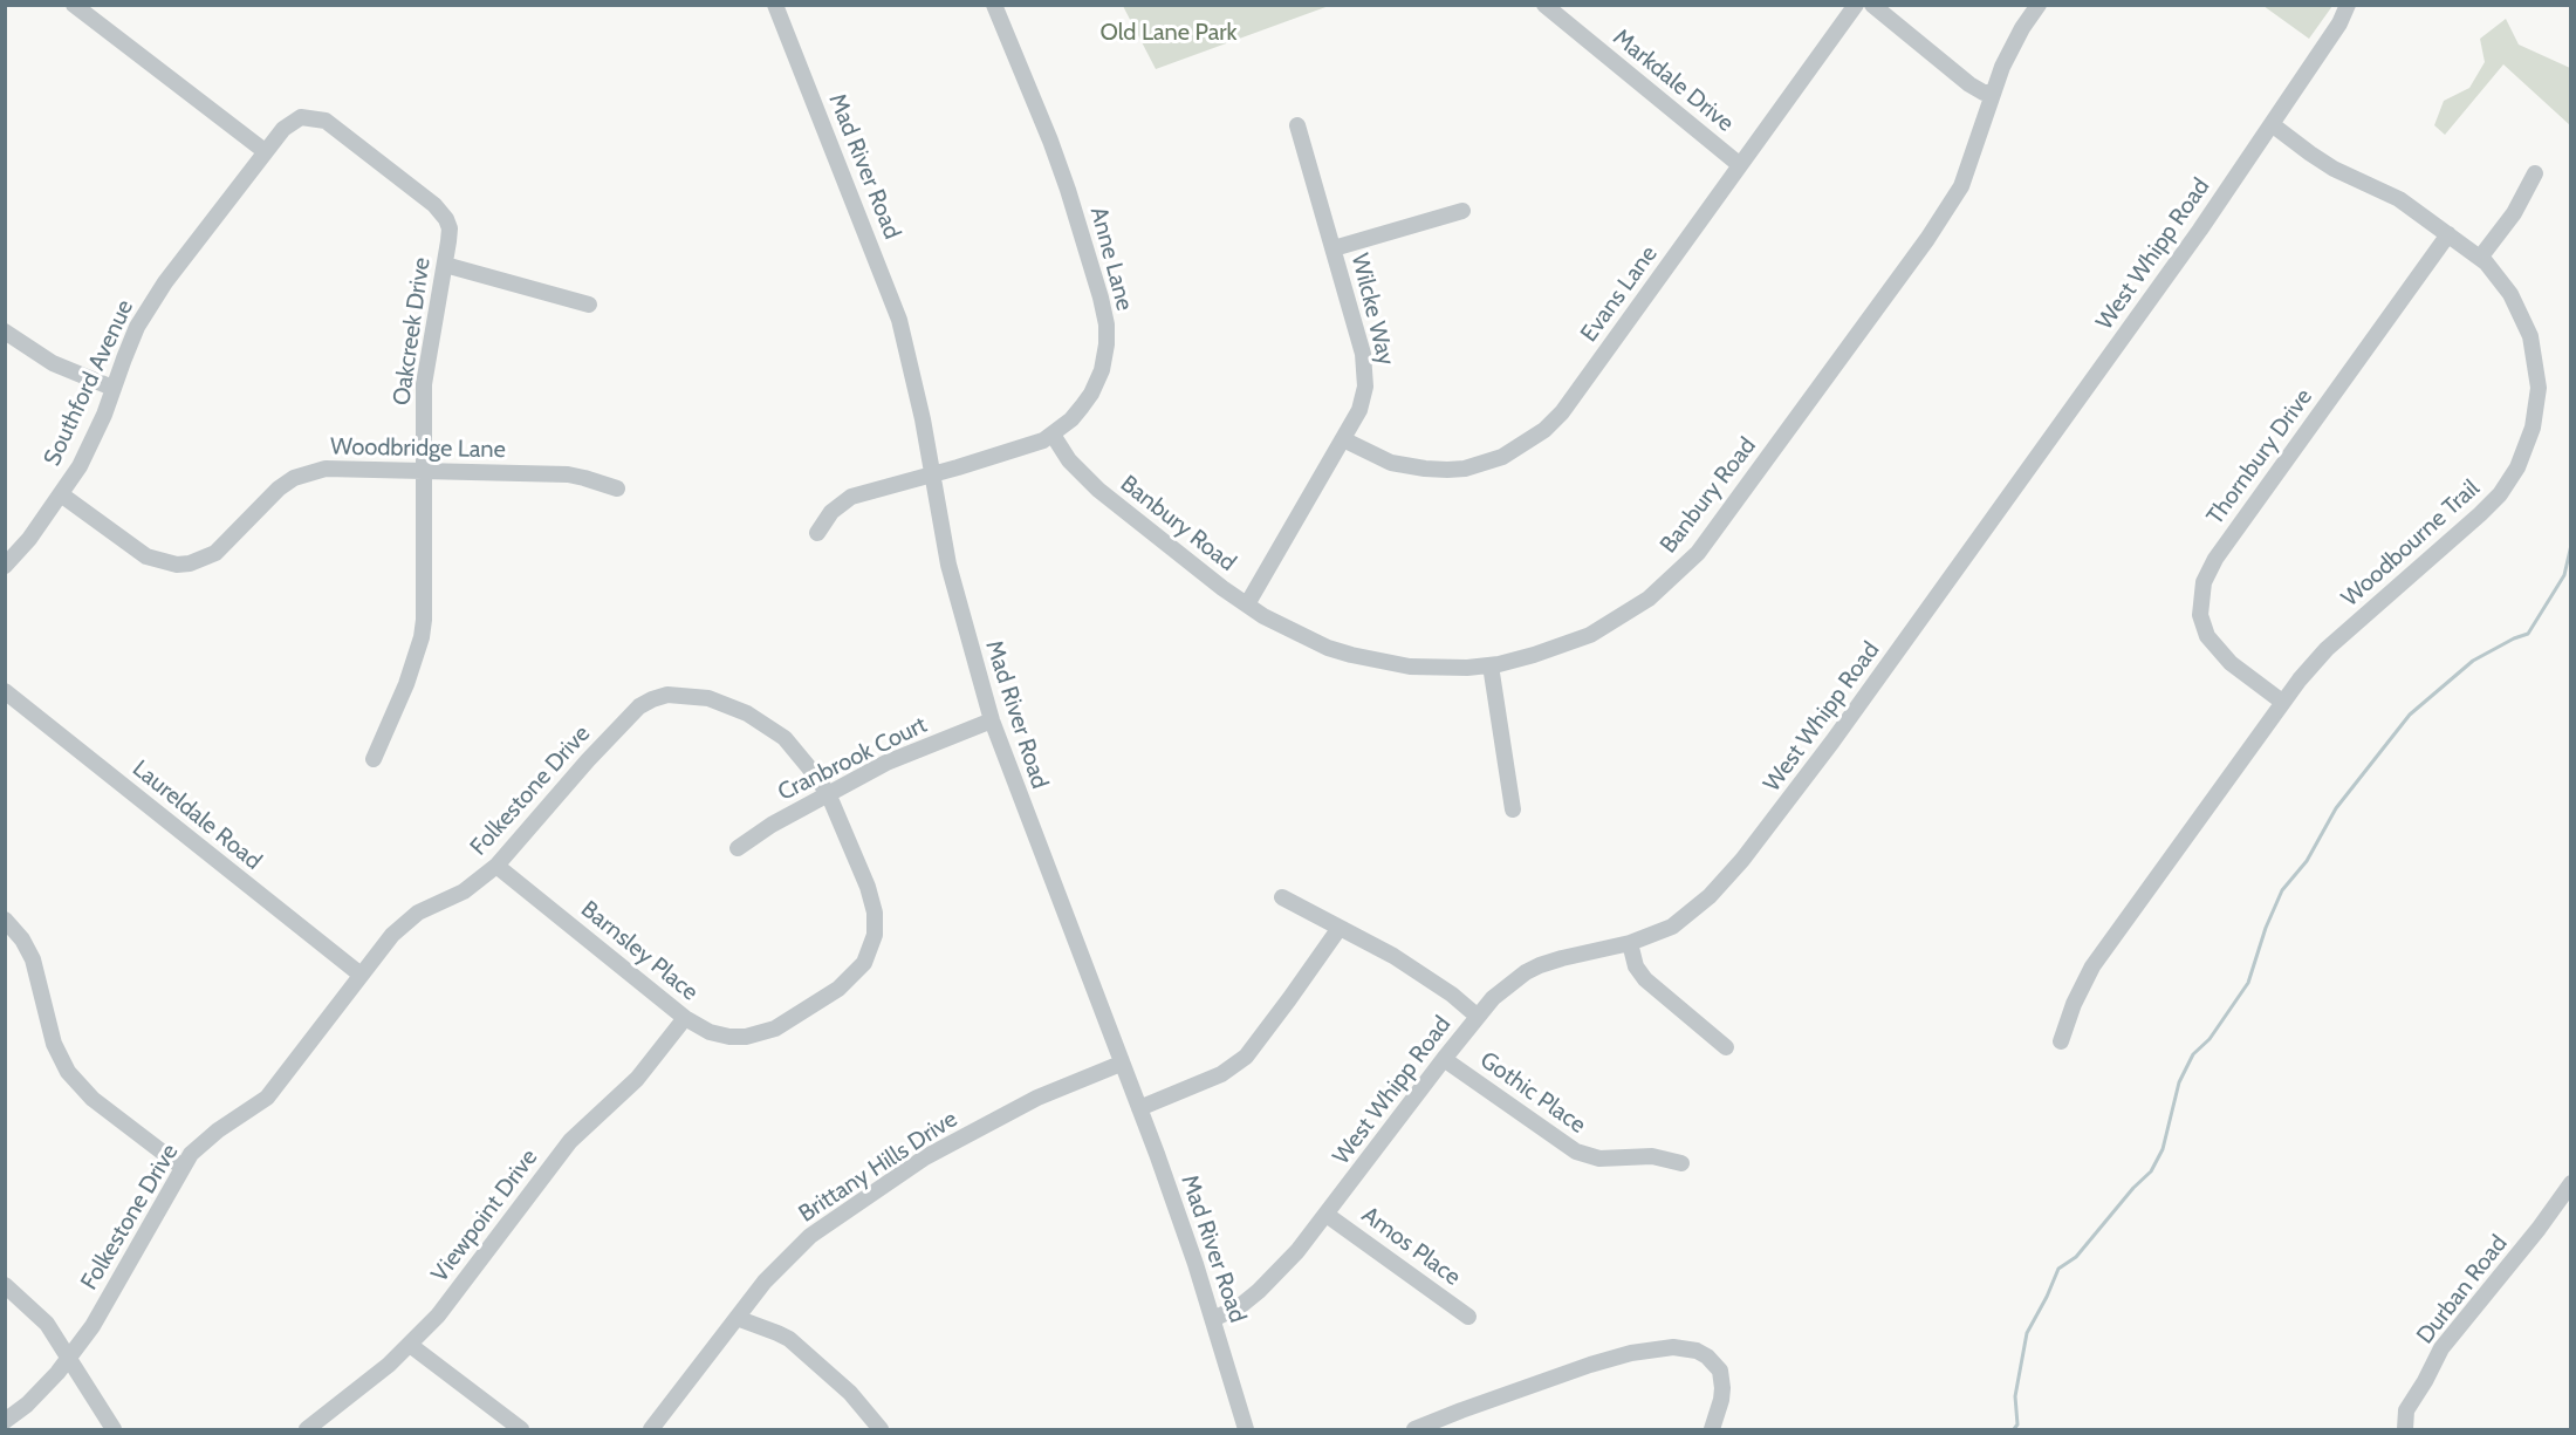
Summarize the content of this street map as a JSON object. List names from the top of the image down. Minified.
{"streets":{"street":["Markdale Drive","Mad River Road","West Whipp Road","Anne Lane","Evans Lane","Wilcke Way","Oakcreek Drive","Southford Avenue","Woodbridge Lane","Thornbury Drive","Banbury Road","Woodbourne Trail","Cranbrook Court","Folkestone Drive","Laureldale Road","Barnsley Place","Gothic Place","Brittany Hills Drive","Viewpoint Drive","Amos Place","Durban Road"]},"crossings":[["Markdale Drive","Evans Lane"],["Mad River Road","West Whipp Road"],["Mad River Road","Anne Lane"],["Mad River Road","Cranbrook Court"],["Mad River Road","Brittany Hills Drive"],["West Whipp Road","Woodbourne Trail"],["West Whipp Road","Gothic Place"],["West Whipp Road","Amos Place"],["Anne Lane","Banbury Road"],["Evans Lane","Wilcke Way"],["Wilcke Way","Banbury Road"],["Oakcreek Drive","Southford Avenue"],["Oakcreek Drive","Woodbridge Lane"],["Southford Avenue","Woodbridge Lane"],["Thornbury Drive","Woodbourne Trail"],["Cranbrook Court","Folkestone Drive"],["Folkestone Drive","Laureldale Road"],["Folkestone Drive","Barnsley Place"],["Barnsley Place","Viewpoint Drive"]],"parks":["Old Lane Park"]}
